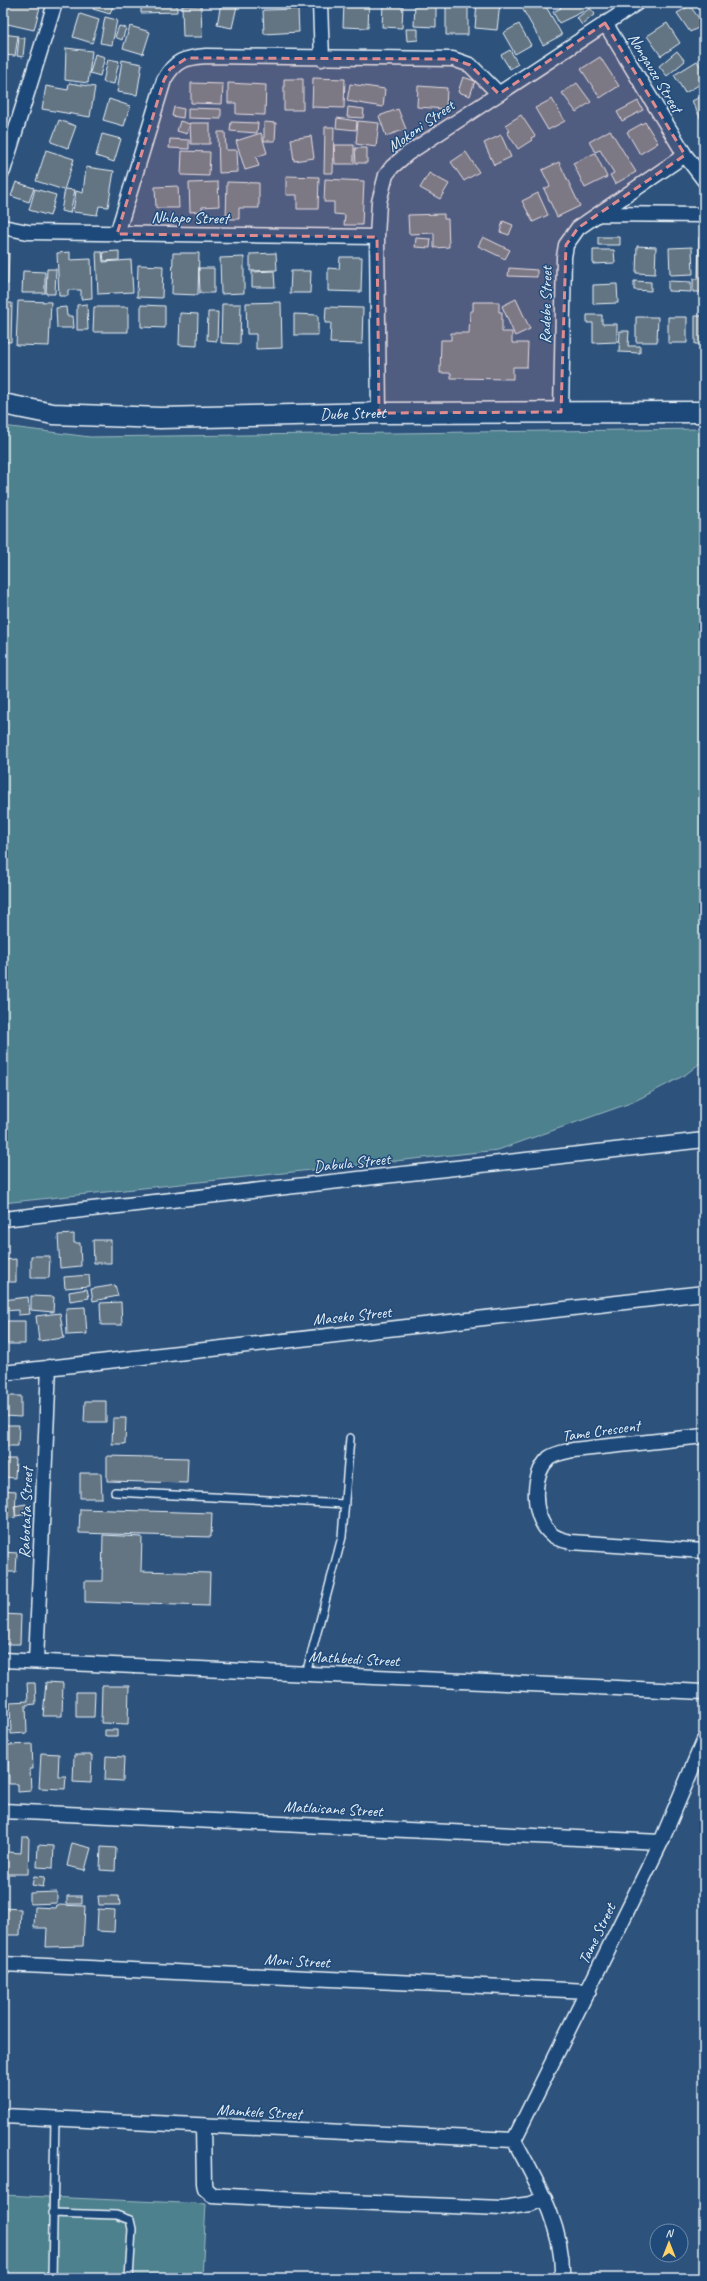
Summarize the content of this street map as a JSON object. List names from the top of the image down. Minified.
{"streets":{"street":["Nongauze Street","Mokoni Street","Nhlapo Street","Radebe Street","Dube Street","Dabula Street","Maseko Street","Tame Crescent","Rabotata Street","Mathbedi Street","Matlaisane Street","Tame Street","Moni Street","Mamkele Street"]},"crossings":[["Nongauze Street","Mokoni Street"],["Nongauze Street","Radebe Street"],["Mokoni Street","Nhlapo Street"],["Mokoni Street","Dube Street"],["Radebe Street","Dube Street"],["Maseko Street","Rabotata Street"],["Rabotata Street","Mathbedi Street"],["Matlaisane Street","Tame Street"],["Tame Street","Moni Street"],["Tame Street","Mamkele Street"]],"north":"top"}
